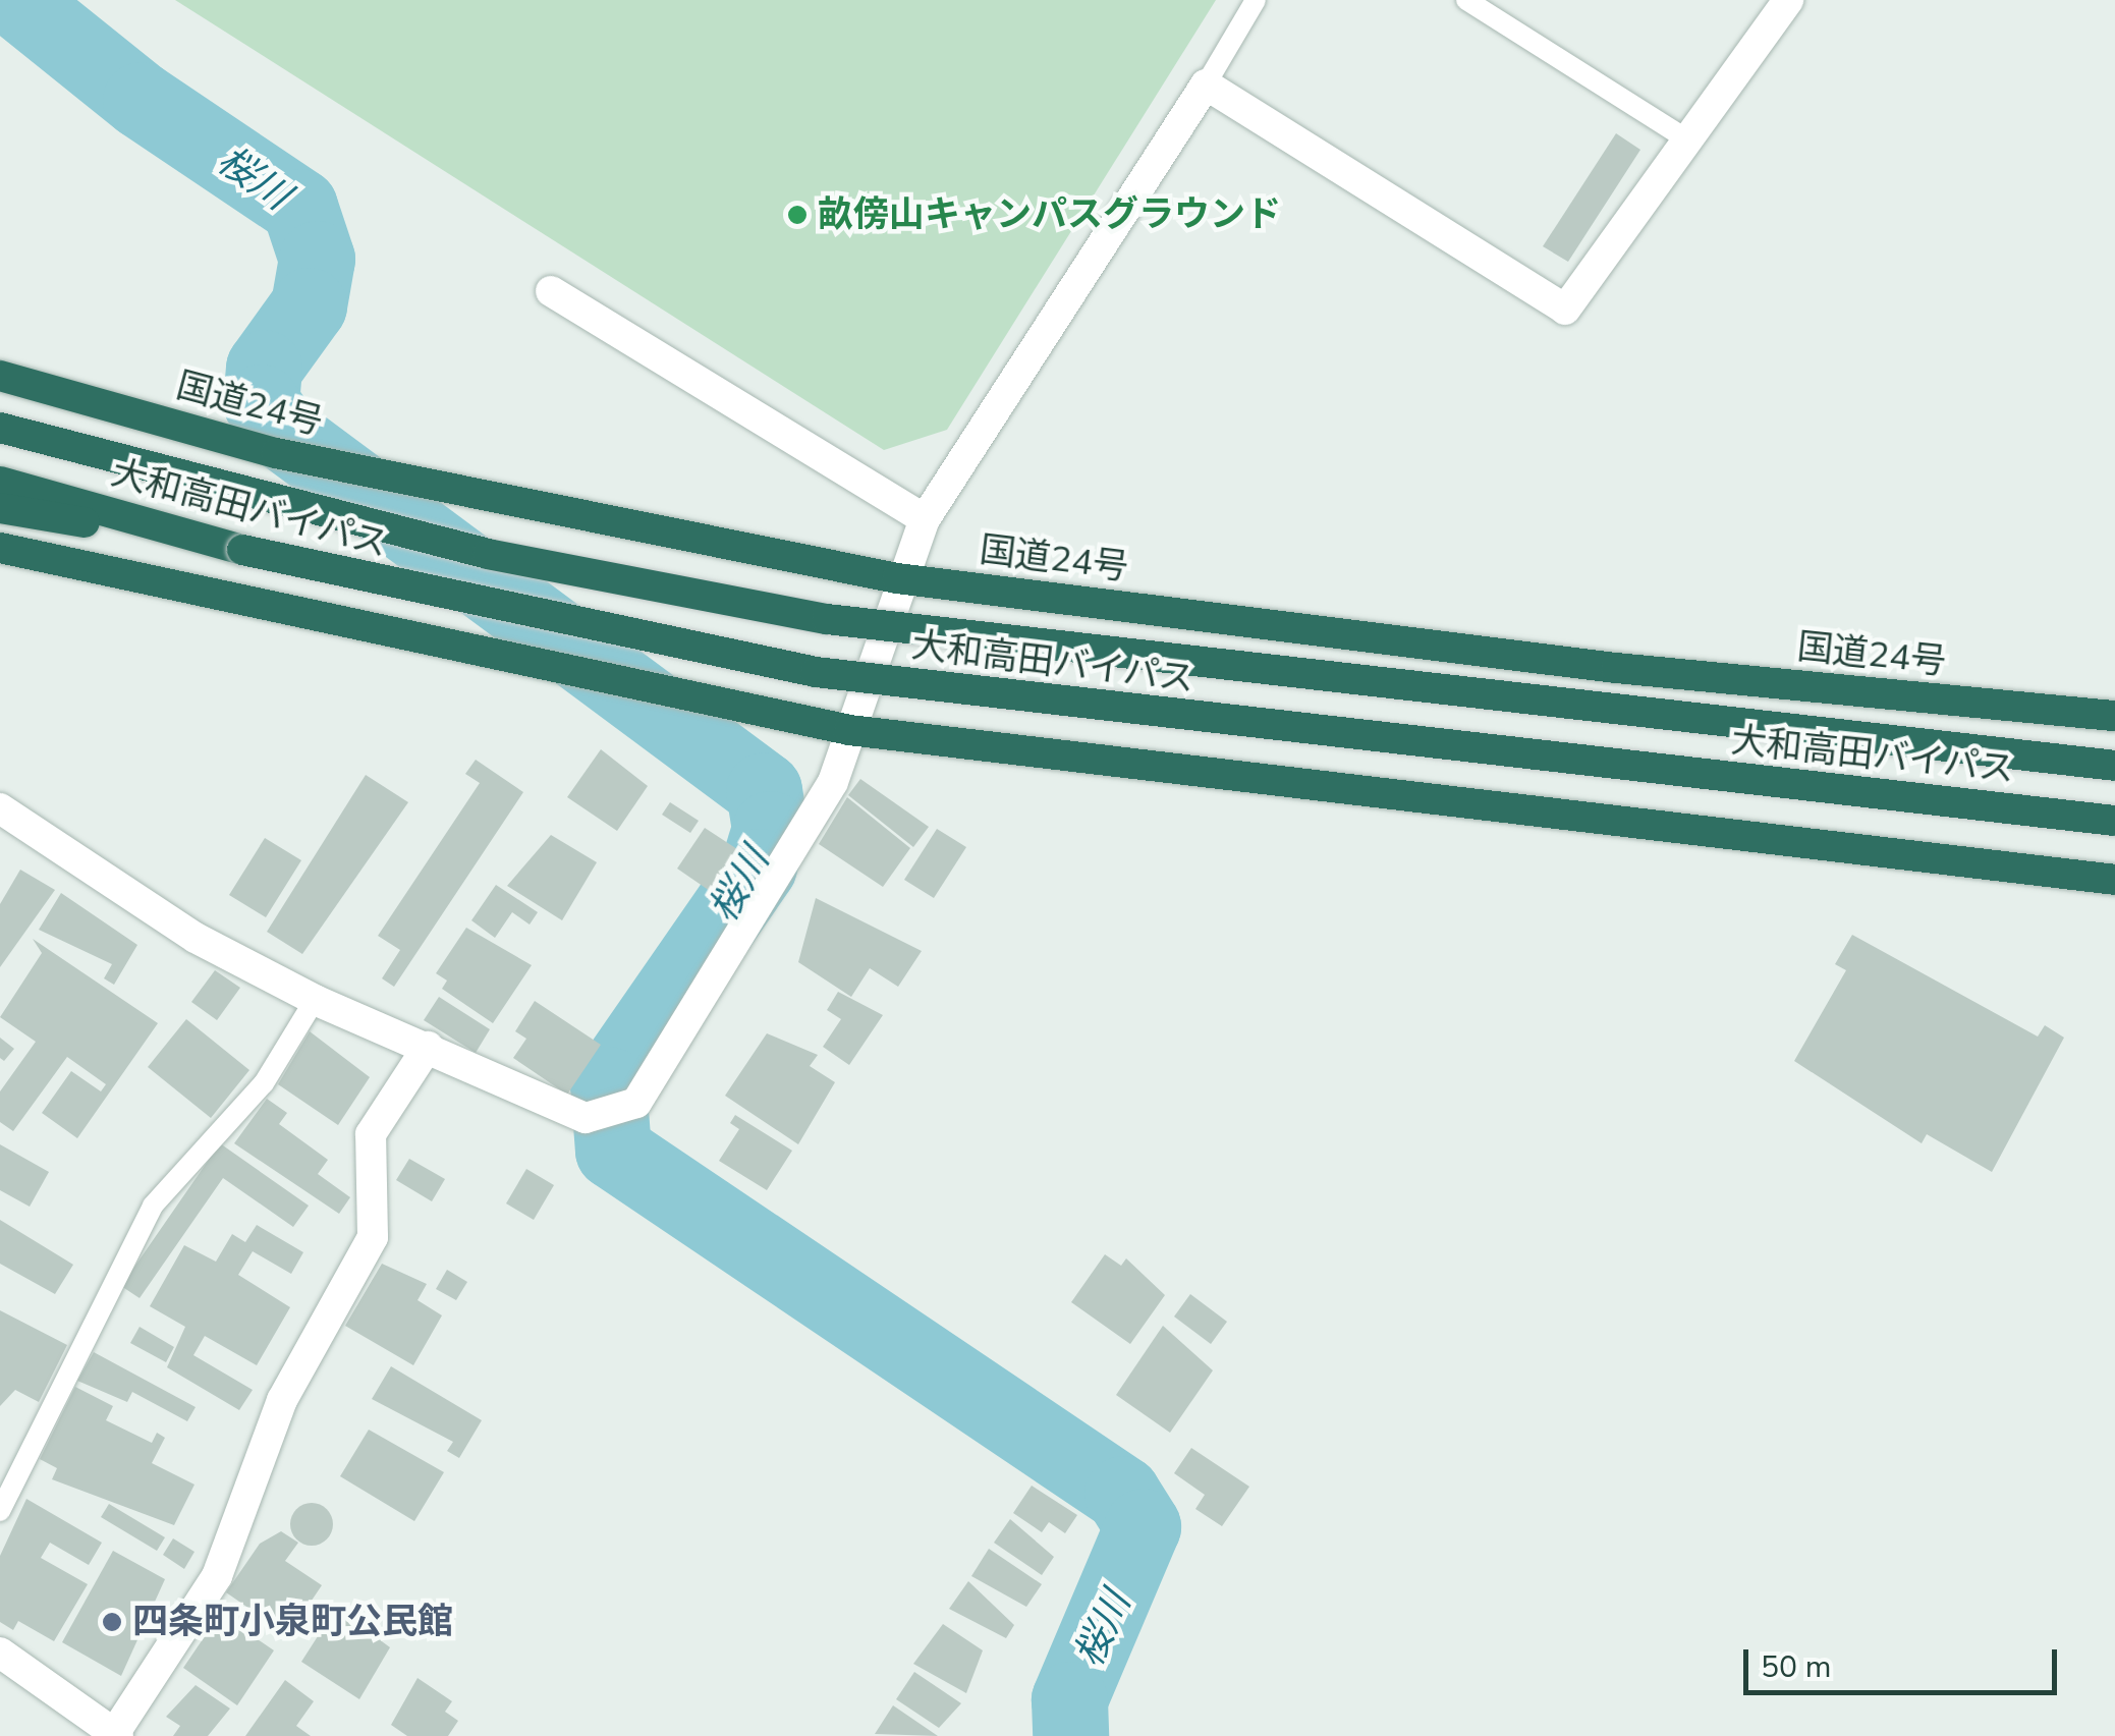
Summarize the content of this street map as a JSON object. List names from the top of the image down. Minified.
{"streets":{"highway":["国道24号","大和高田バイパス"]},"water":["桜川"],"places":["畝傍山キャンパスグラウンド","四条町小泉町公民館"],"scale_bar":"50 m"}
